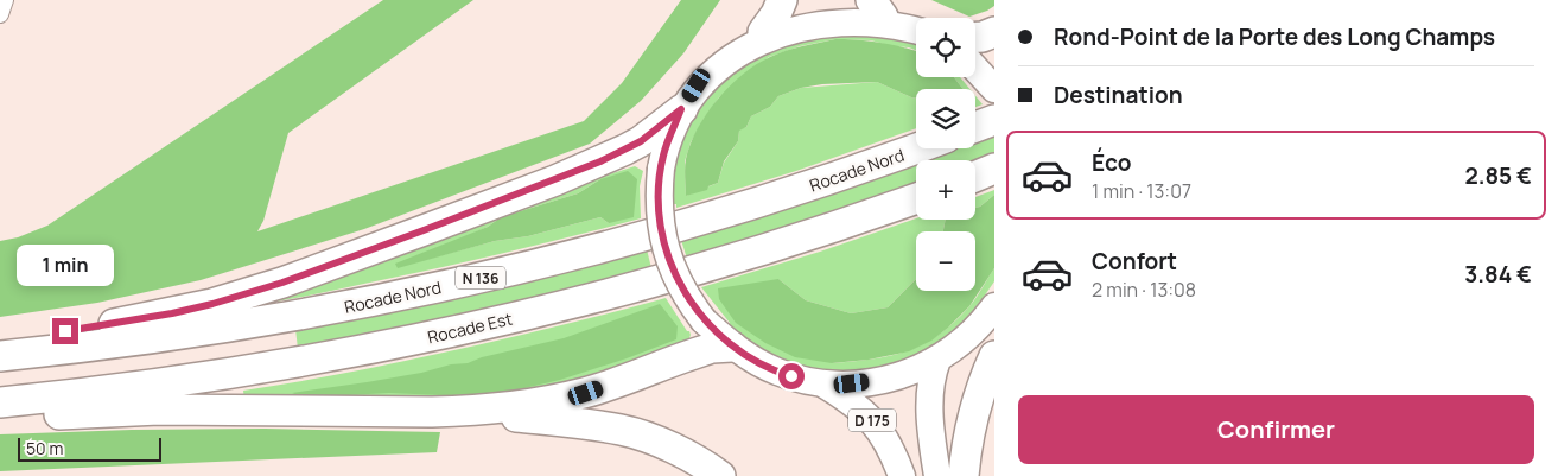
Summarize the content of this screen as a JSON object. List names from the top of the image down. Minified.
{"streets":{"highway":["Rocade Nord","N 136","Rocade Est"],"main road":["D 175"]},"scale_bar":"50 m","page":{"banner":["Rond-Point de la Porte des Long Champs","Destination"],"map_buttons":["+","−"],"list":[{"name":"Éco","note":"1 min · 13:07","value":"2.85 €"},{"name":"Confort","note":"2 min · 13:08","value":"3.84 €"}],"bubble":"1 min","buttons":"Confirmer","scale":"50 m"}}
